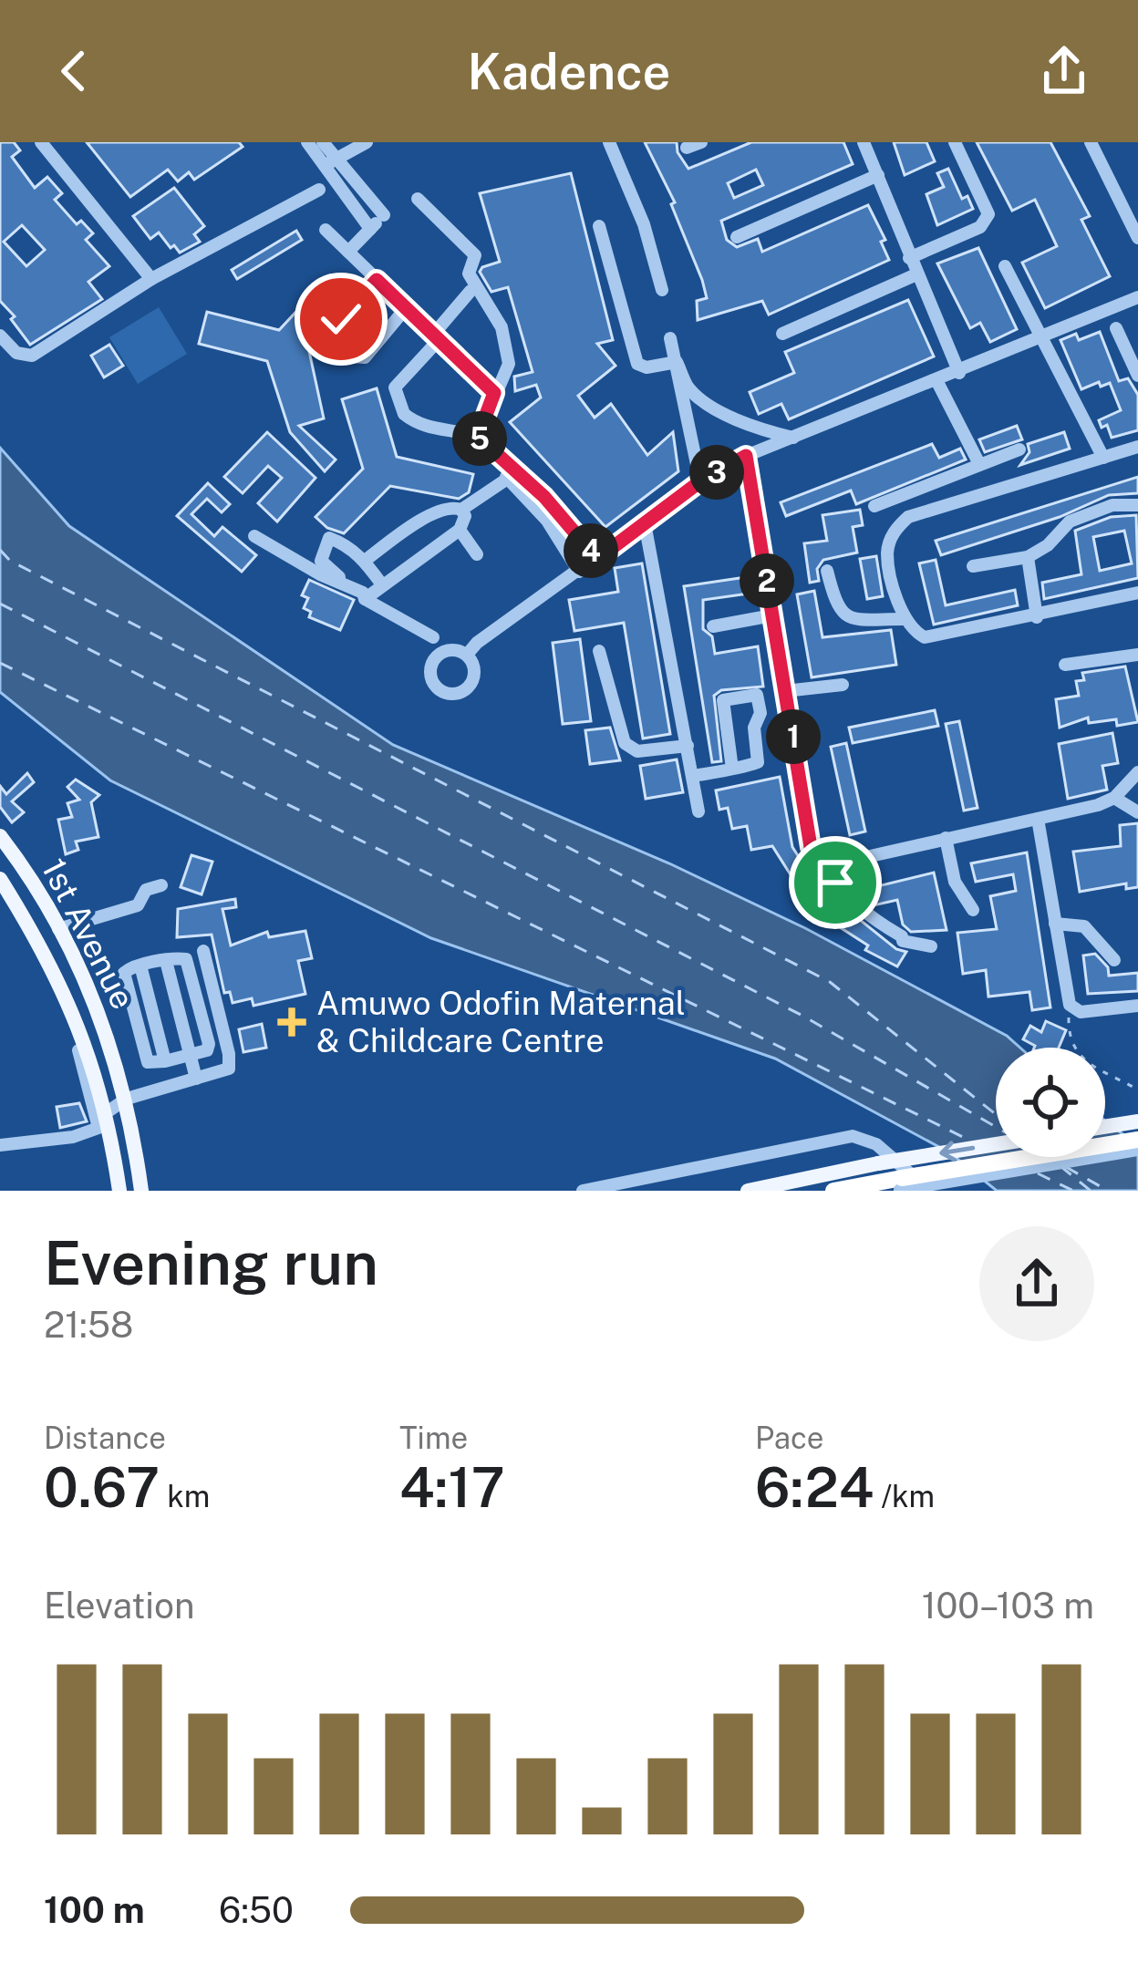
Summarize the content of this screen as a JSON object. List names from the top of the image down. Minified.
{"streets":{"main road":["1st Avenue"]},"places":{"health":["Amuwo Odofin Maternal & Childcare Centre"]},"page":{"header":"Kadence","pins":["5","3","4","2","1"],"heading":["Evening run","21:58"],"stats":[["Distance","0.67 km"],["Time","4:17"],["Pace","6:24 /km"]],"chart":["Elevation","100–103 m"],"list":[{"name":"100 m","note":"6:50"}]}}
